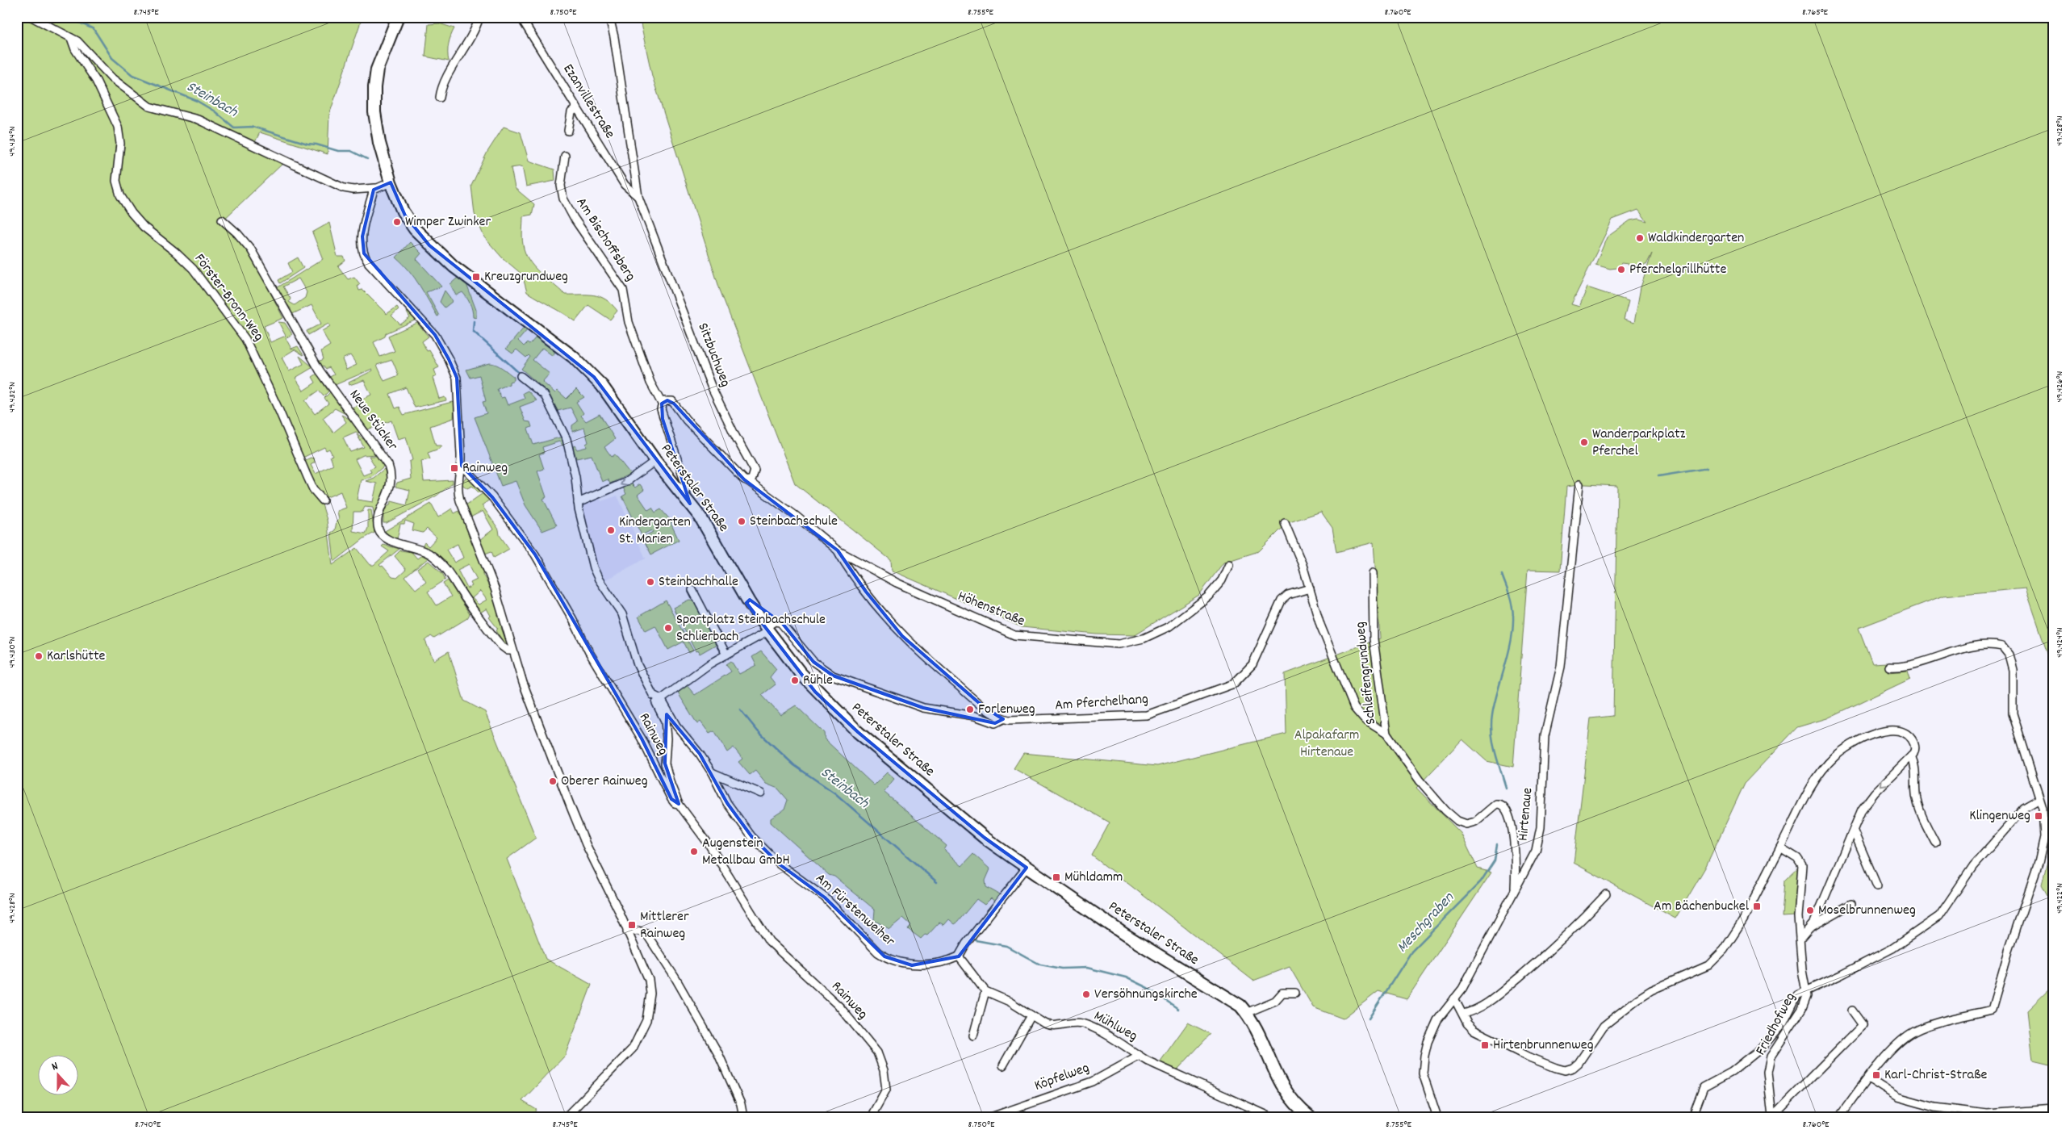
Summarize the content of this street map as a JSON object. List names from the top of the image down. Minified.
{"streets":{"main road":["Peterstaler Straße"],"street":["Ezanvillestraße","Am Bischoffsberg","Förster-Bronn-Weg","Sitzbuchweg","Neue Stücker","Höhenstraße","Schleifengrundweg","Am Pferchelhang","Rainweg","Hirtenaue","Am Fürstenweiher","Friedhofweg","Mühlweg","Köpfelweg"]},"crossings":[["Ezanvillestraße","Sitzbuchweg"],["Sitzbuchweg","Höhenstraße"],["Höhenstraße","Am Pferchelhang"],["Schleifengrundweg","Hirtenaue"],["Am Fürstenweiher","Mühlweg"],["Mühlweg","Köpfelweg"]],"water":["Steinbach","Meschgraben"],"parks":["Alpakafarm Hirtenaue"],"places":{"other":["Wimper Zwinker","Waldkindergarten","Pferchelgrillhütte","Wanderparkplatz Pferchel","Steinbachschule","Kindergarten St. Marien","Steinbachhalle","Sportplatz Steinbachschule Schlierbach","Karlshütte","Rühle","Forlenweg","Oberer Rainweg","Augenstein Metallbau GmbH","Moselbrunnenweg","Versöhnungskirche"],"transit":["Kreuzgrundweg","Rainweg","Klingenweg","Mühldamm","Am Bächenbuckel","Mittlerer Rainweg","Hirtenbrunnenweg","Karl-Christ-Straße"]},"north":"top","coordinates":["8.745°E","8.750°E","8.755°E","8.760°E","8.765°E","49.428°N","49.434°N","49.426°N","49.432°N","49.424°N","49.430°N","49.422°N","8.740°E"]}
